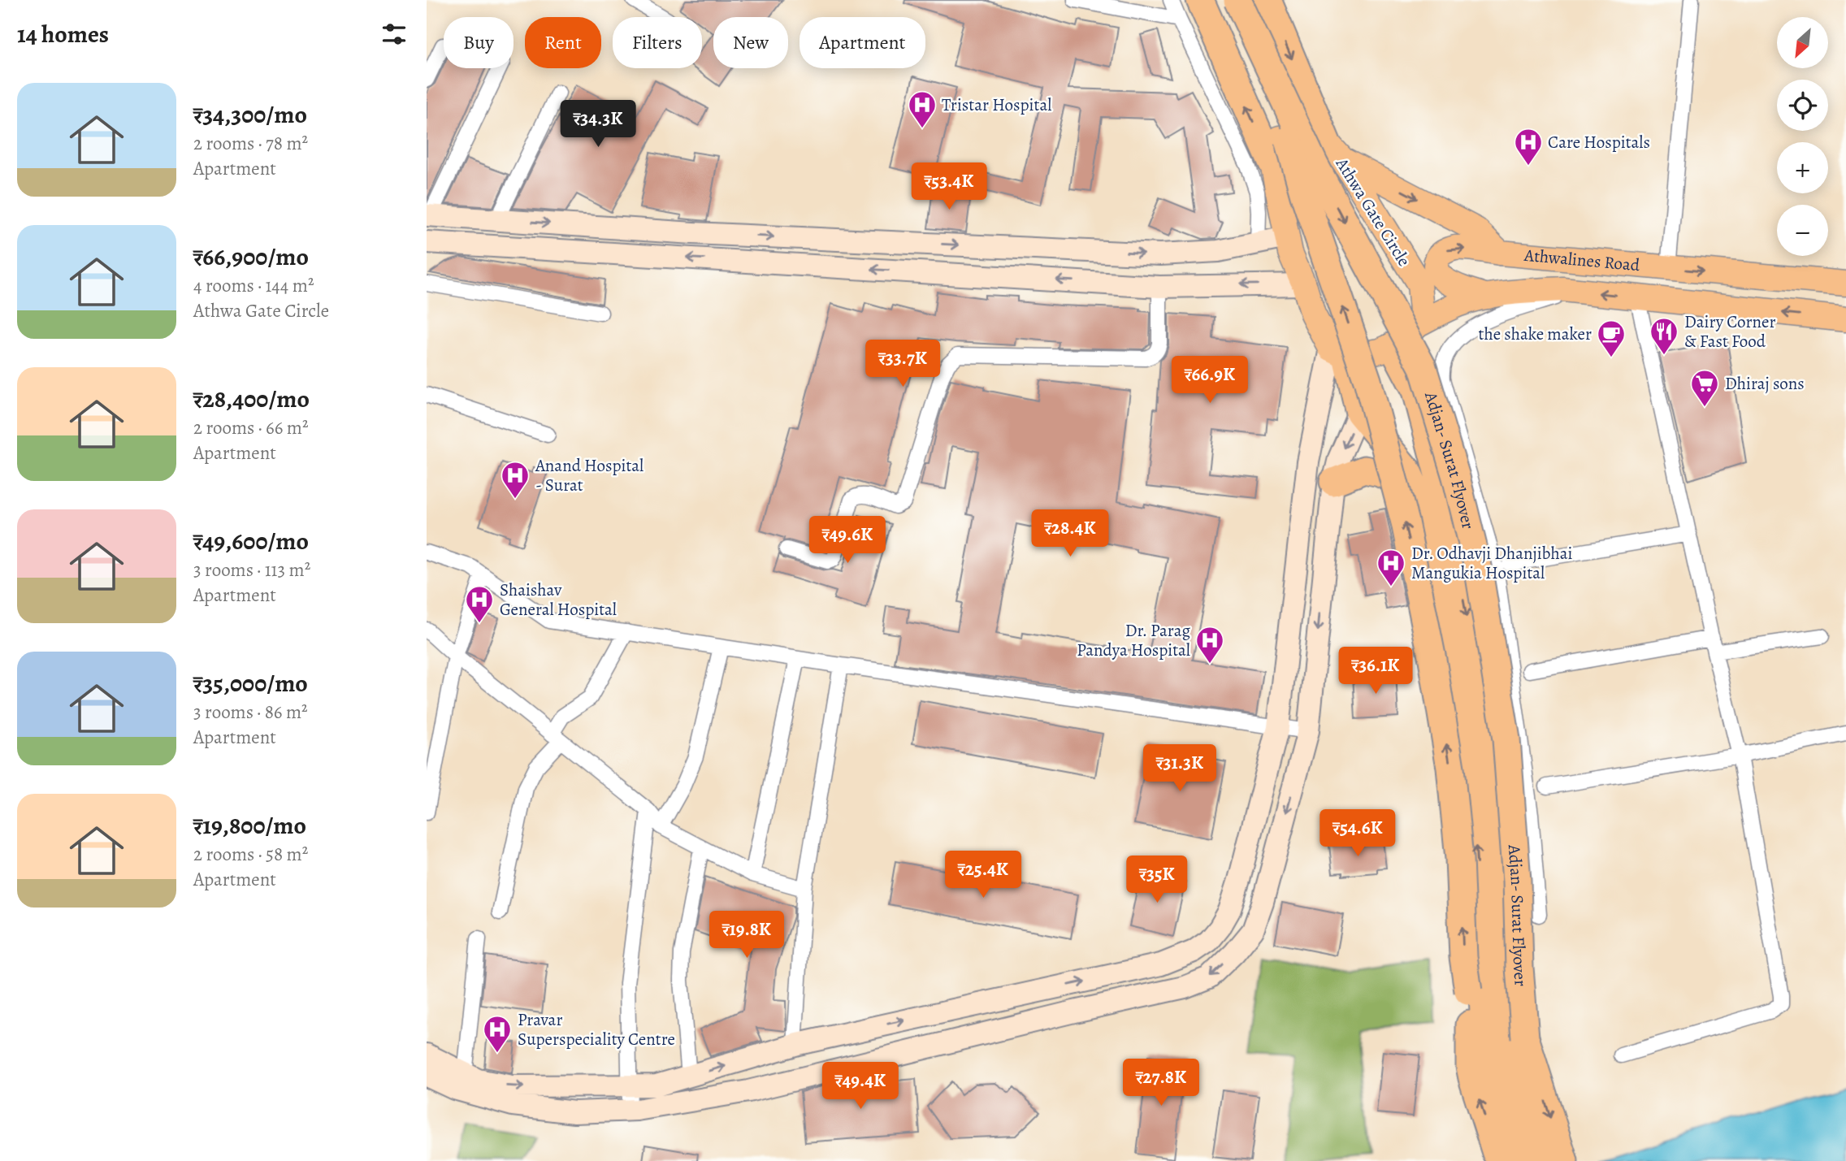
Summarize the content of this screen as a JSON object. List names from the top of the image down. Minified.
{"streets":{"highway":["Adjan- Surat Flyover"],"main road":["Athwa Gate Circle","Athwalines Road"]},"crossings":[["Athwa Gate Circle","Athwalines Road"]],"places":{"hospital":["Tristar Hospital","Care Hospitals","Anand Hospital - Surat","Dr. Odhavji Dhanjibhai Mangukia Hospital","Shaishav General Hospital","Dr. Parag Pandya Hospital","Pravar Superspeciality Centre"],"restaurant":["Dairy Corner & Fast Food"],"cafe":["the shake maker"],"supermarket":["Dhiraj sons"]},"north":"bottom left","page":{"heading":"14 homes","map_buttons":["+","−"],"chip":["Buy","Rent","Filters","New","Apartment"],"list":[{"name":"₹34,300/mo","note":"2 rooms · 78 m² · Apartment"},{"name":"₹66,900/mo","note":"4 rooms · 144 m² · Athwa Gate Circle"},{"name":"₹28,400/mo","note":"2 rooms · 66 m² · Apartment"},{"name":"₹49,600/mo","note":"3 rooms · 113 m² · Apartment"},{"name":"₹35,000/mo","note":"3 rooms · 86 m² · Apartment"},{"name":"₹19,800/mo","note":"2 rooms · 58 m² · Apartment"}],"price":["₹34.3K","₹53.4K","₹33.7K","₹66.9K","₹28.4K","₹49.6K","₹36.1K","₹31.3K","₹54.6K","₹25.4K","₹35K","₹19.8K","₹27.8K","₹49.4K"]}}
